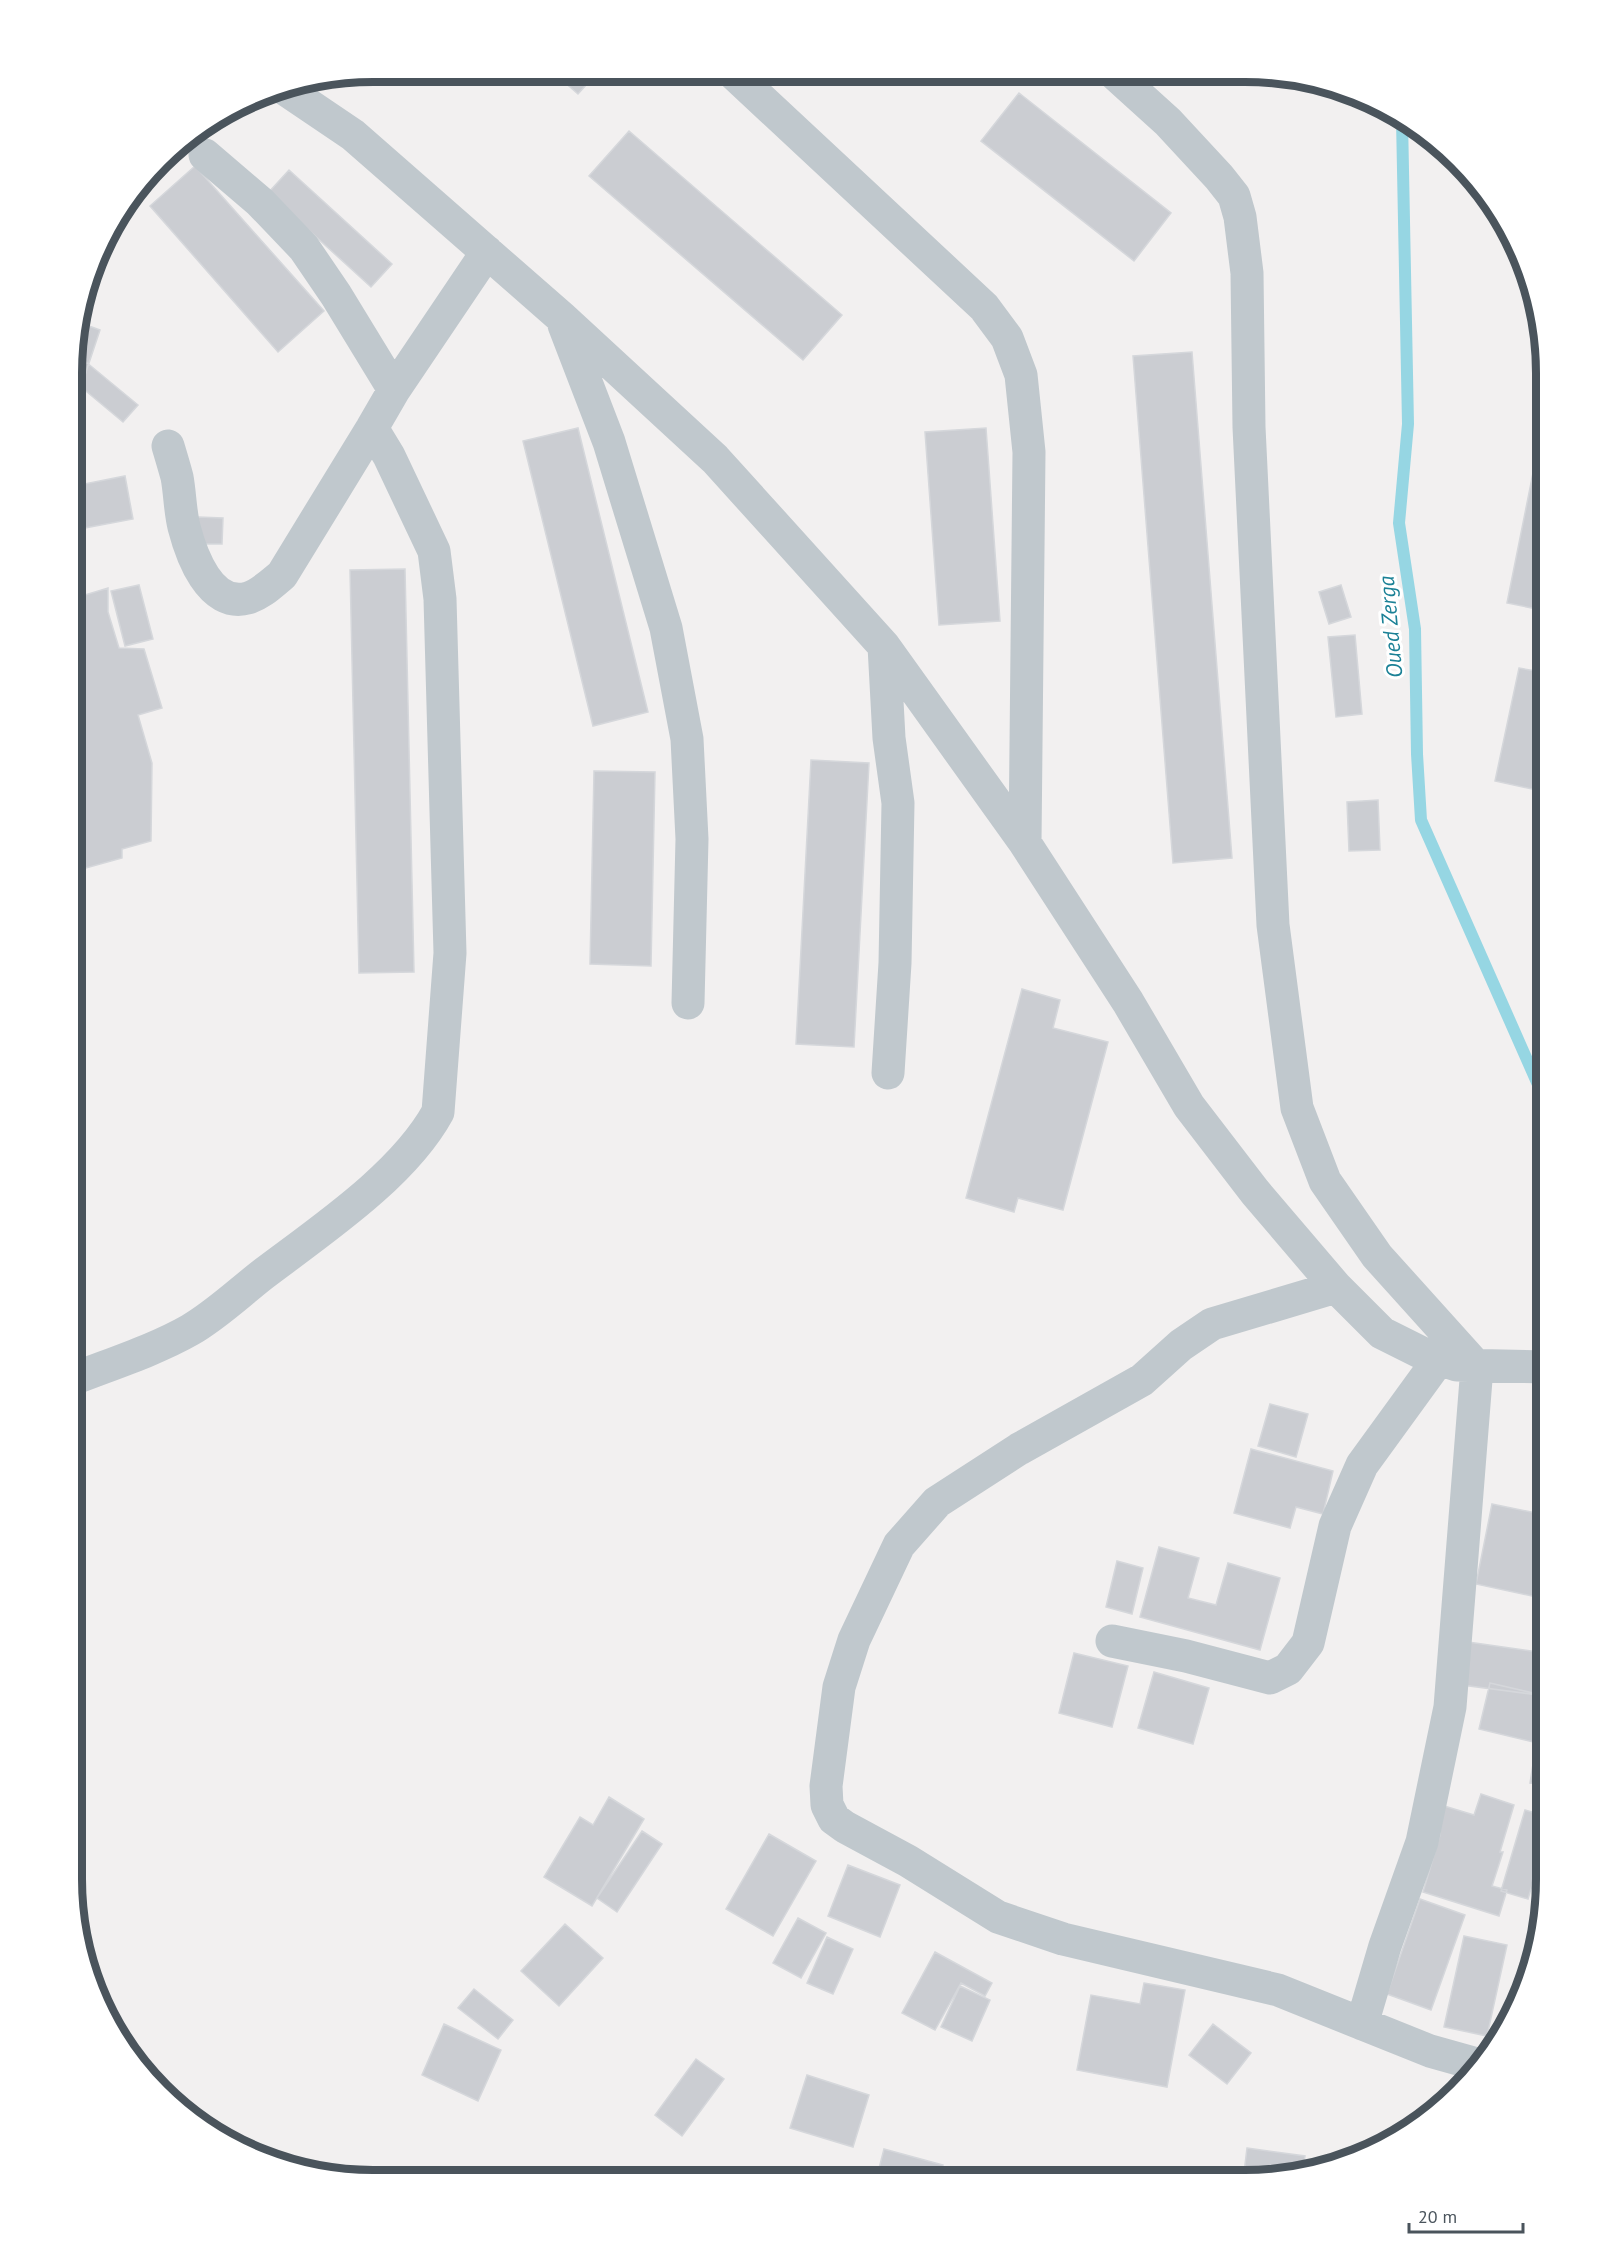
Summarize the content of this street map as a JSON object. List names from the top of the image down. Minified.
{"water":["Oued Zerga"],"scale_bar":"20 m"}
